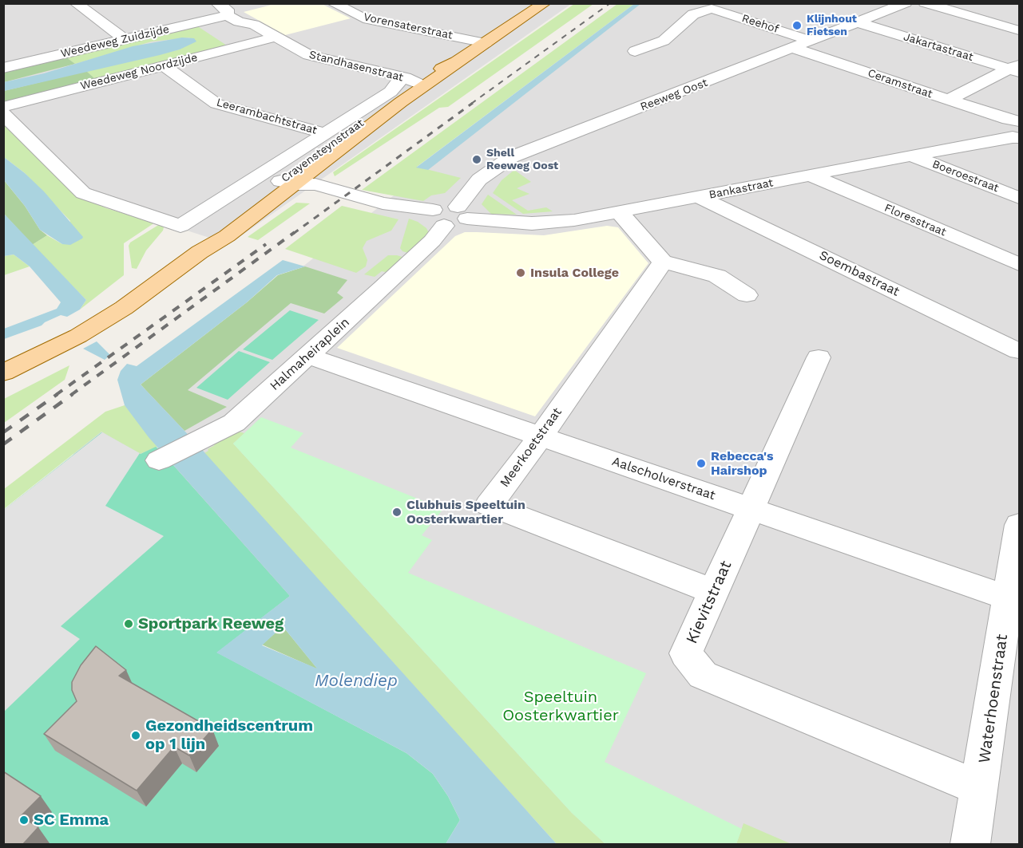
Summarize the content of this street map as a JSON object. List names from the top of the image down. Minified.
{"streets":{"main road":["Crayensteynstraat"],"street":["Reehof","Vorensaterstraat","Weedeweg Zuidzijde","Jakartastraat","Standhasenstraat","Weedeweg Noordzijde","Ceramstraat","Reeweg Oost","Leerambachtstraat","Boeroestraat","Bankastraat","Floresstraat","Soembastraat","Halmaheiraplein","Meerkoetstraat","Aalscholverstraat","Kievitstraat","Waterhoenstraat"]},"crossings":[["Reehof","Reeweg Oost"],["Vorensaterstraat","Crayensteynstraat"],["Weedeweg Zuidzijde","Standhasenstraat"],["Jakartastraat","Reeweg Oost"],["Standhasenstraat","Weedeweg Noordzijde"],["Standhasenstraat","Crayensteynstraat"],["Weedeweg Noordzijde","Leerambachtstraat"],["Ceramstraat","Reeweg Oost"],["Ceramstraat","Bankastraat"],["Reeweg Oost","Bankastraat"],["Leerambachtstraat","Crayensteynstraat"],["Boeroestraat","Bankastraat"],["Bankastraat","Floresstraat"],["Bankastraat","Soembastraat"],["Halmaheiraplein","Aalscholverstraat"],["Meerkoetstraat","Aalscholverstraat"],["Meerkoetstraat","Kievitstraat"],["Aalscholverstraat","Kievitstraat"],["Aalscholverstraat","Waterhoenstraat"],["Kievitstraat","Waterhoenstraat"]],"water":["Molendiep"],"parks":["Speeltuin Oosterkwartier"],"places":["Klijnhout Fietsen","Shell Reeweg Oost","Insula College","Rebecca's Hairshop","Clubhuis Speeltuin Oosterkwartier","Sportpark Reeweg","Gezondheidscentrum op 1 lijn","SC Emma"]}
